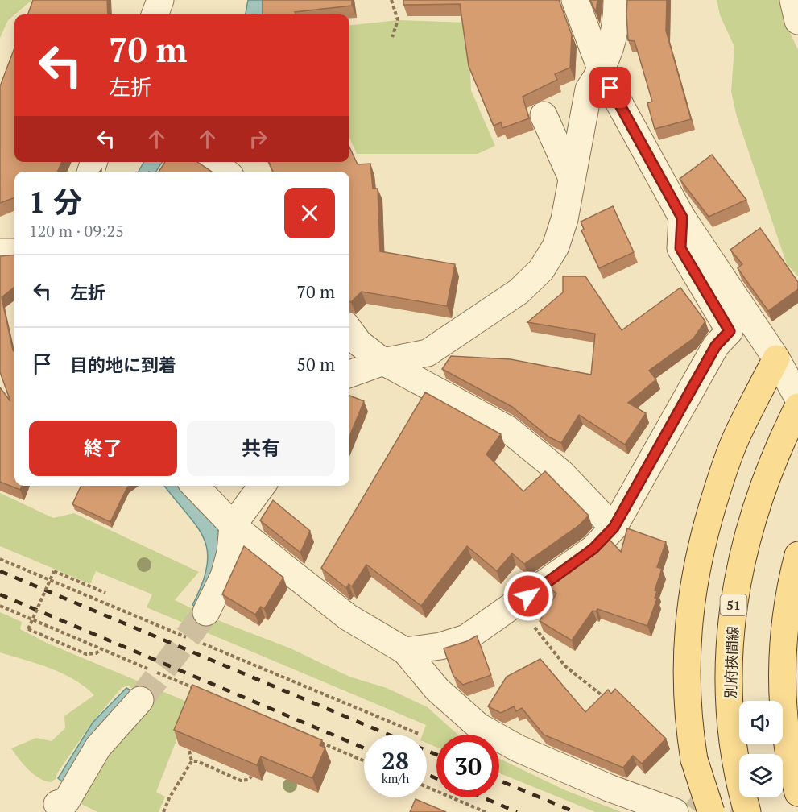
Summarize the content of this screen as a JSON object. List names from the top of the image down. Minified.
{"streets":{"main road":["51","別府挾間線"]},"page":{"turn":["70 m","左折"],"heading":["1 分","120 m · 09:25"],"list":[{"name":"左折","value":"70 m"},{"name":"目的地に到着","value":"50 m"}],"buttons":["終了","共有"],"speed":"28 km/h","limit":"30"}}
